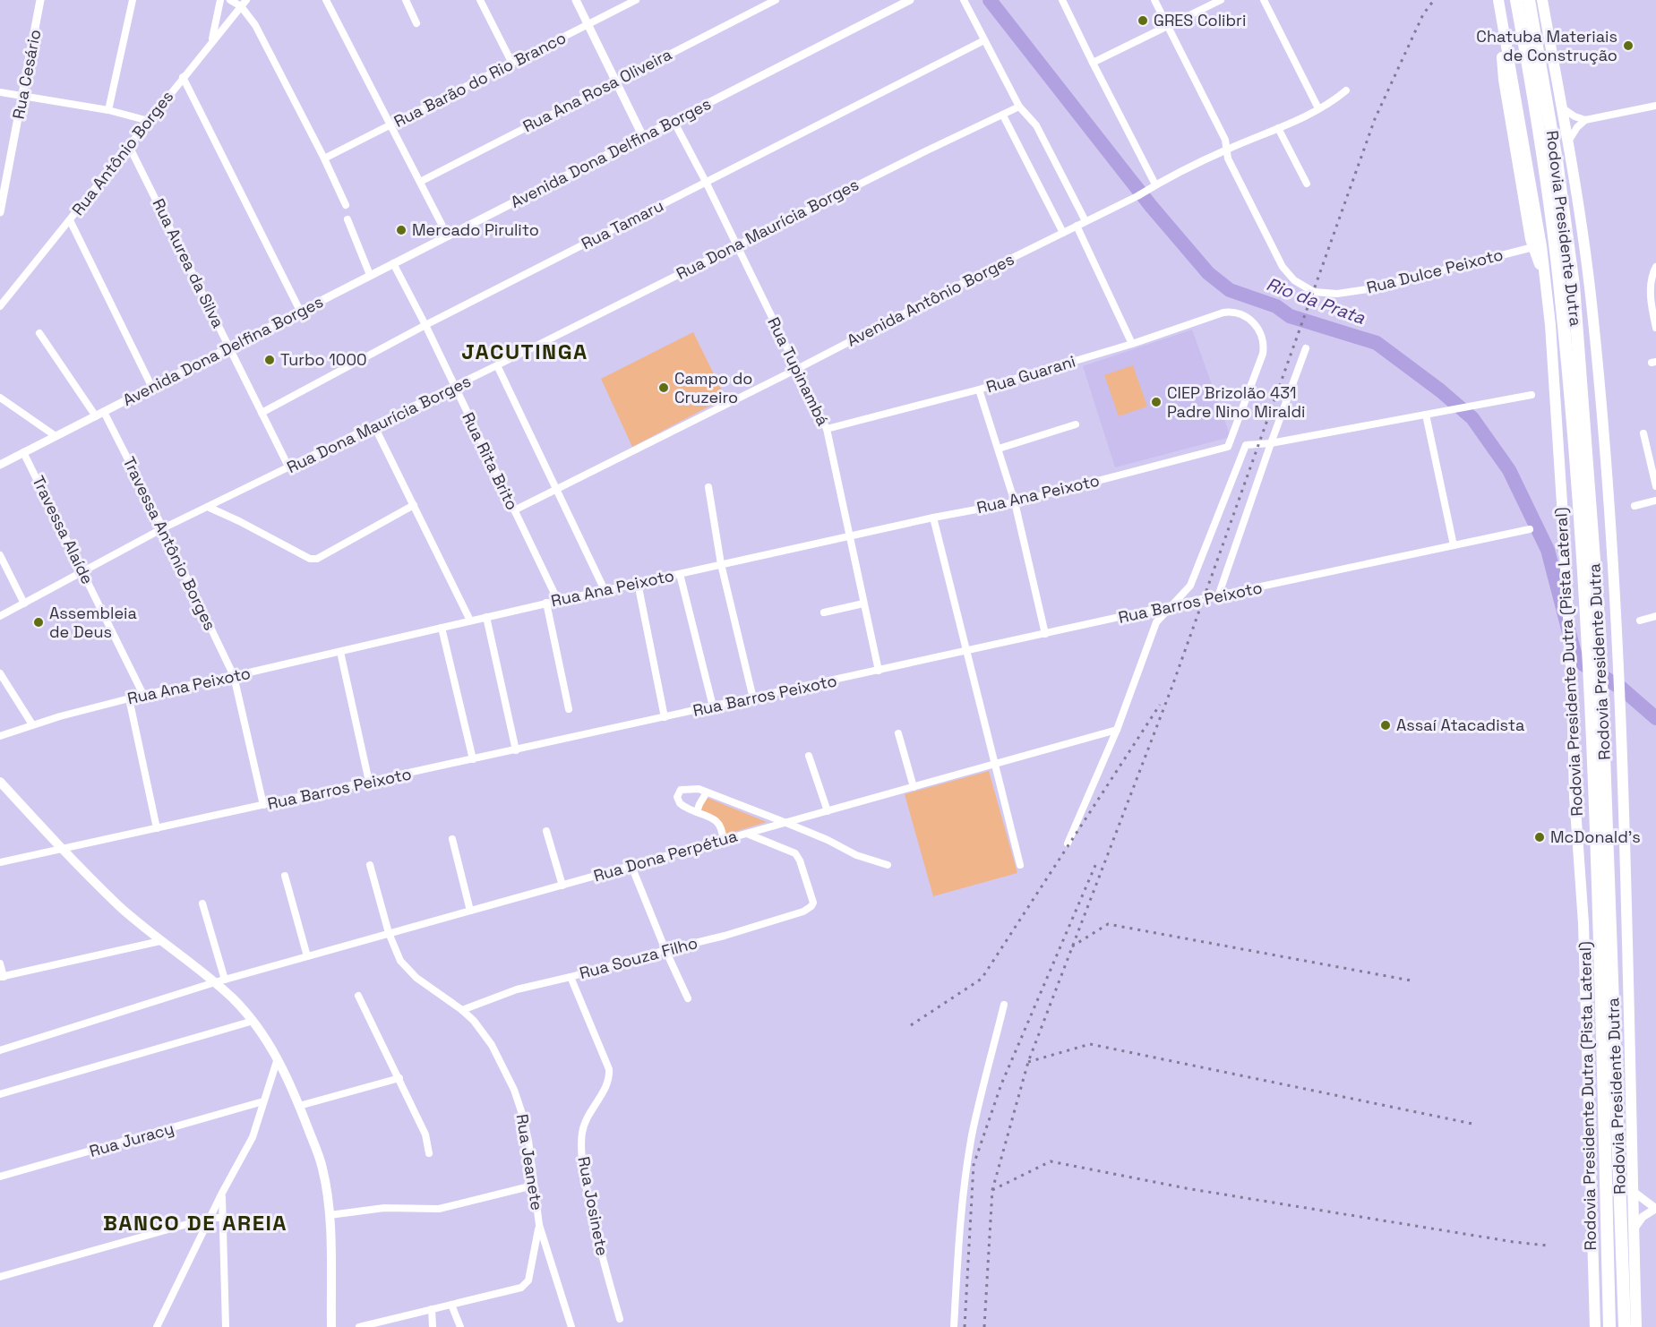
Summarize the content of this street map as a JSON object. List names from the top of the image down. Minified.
{"streets":{"highway":["Rodovia Presidente Dutra","Rodovia Presidente Dutra (Pista Lateral)"],"street":["Rua Cesário","Rua Barão do Rio Branco","Rua Ana Rosa Oliveira","Rua Antônio Borges","Avenida Dona Delfina Borges","Rua Tamaru","Rua Dona Maurícia Borges","Rua Aurea da Silva","Rua Dulce Peixoto","Avenida Antônio Borges","Rua Tupinambá","Rua Guarani","Rua Rita Brito","Rua Ana Peixoto","Travessa Alaíde","Travessa Antônio Borges","Rua Barros Peixoto","Rua Dona Perpétua","Rua Souza Filho","Rua Juracy","Rua Jeanete","Rua Josinete"]},"crossings":[["Rua Antônio Borges","Rua Aurea da Silva"],["Avenida Dona Delfina Borges","Rua Aurea da Silva"],["Avenida Dona Delfina Borges","Rua Tupinambá"],["Avenida Dona Delfina Borges","Rua Rita Brito"],["Avenida Dona Delfina Borges","Travessa Alaíde"],["Avenida Dona Delfina Borges","Travessa Antônio Borges"],["Rua Tamaru","Rua Aurea da Silva"],["Rua Tamaru","Rua Tupinambá"],["Rua Tamaru","Rua Rita Brito"],["Rua Dona Maurícia Borges","Rua Aurea da Silva"],["Rua Dona Maurícia Borges","Rua Tupinambá"],["Rua Dona Maurícia Borges","Rua Rita Brito"],["Rua Dona Maurícia Borges","Travessa Alaíde"],["Rua Dona Maurícia Borges","Travessa Antônio Borges"],["Rua Dulce Peixoto","Avenida Antônio Borges"],["Avenida Antônio Borges","Rua Tupinambá"],["Avenida Antônio Borges","Rua Rita Brito"],["Rua Tupinambá","Rua Guarani"],["Rua Tupinambá","Rua Ana Peixoto"],["Rua Tupinambá","Rua Barros Peixoto"],["Rua Guarani","Rua Ana Peixoto"],["Rua Rita Brito","Rua Ana Peixoto"],["Rua Ana Peixoto","Travessa Alaíde"],["Rua Ana Peixoto","Travessa Antônio Borges"],["Travessa Antônio Borges","Rua Barros Peixoto"],["Rua Dona Perpétua","Rua Souza Filho"],["Rua Dona Perpétua","Rua Jeanete"],["Rua Souza Filho","Rua Jeanete"],["Rua Souza Filho","Rua Josinete"]],"districts":["JACUTINGA","BANCO DE AREIA"],"water":["Rio da Prata"],"places":["GRES Colibri","Chatuba Materiais de Construção","Mercado Pirulito","Turbo 1000","Campo do Cruzeiro","CIEP Brizolão 431 Padre Nino Miraldi","Assembleia de Deus","Assaí Atacadista","McDonald's"]}
